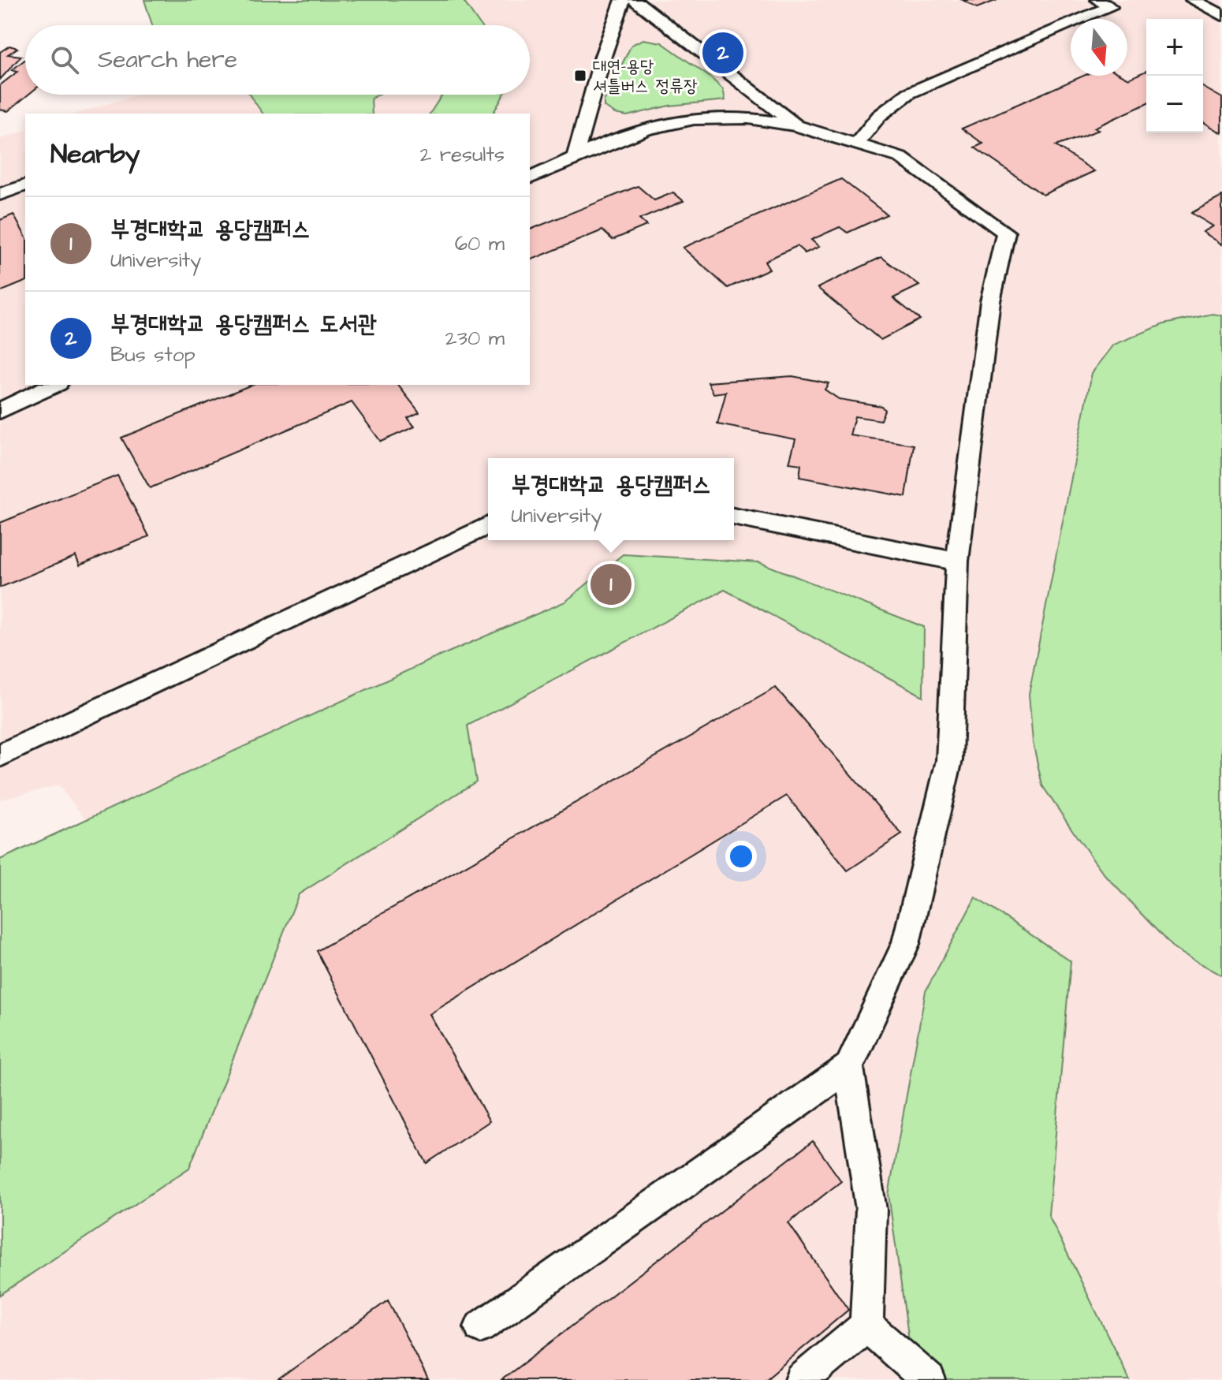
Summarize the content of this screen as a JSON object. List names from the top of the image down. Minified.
{"places":{"transit":["대연-용당 셔틀버스 정류장"]},"north":"bottom","page":{"map_buttons":["+","−"],"search":"Search here","pins":["2","1"],"heading":["Nearby","2 results"],"list":[{"mark":"1","name":"부경대학교 용당캠퍼스","note":"University","value":"60 m"},{"mark":"2","name":"부경대학교 용당캠퍼스 도서관","note":"Bus stop","value":"230 m"}],"popup":["부경대학교 용당캠퍼스","University"]}}
